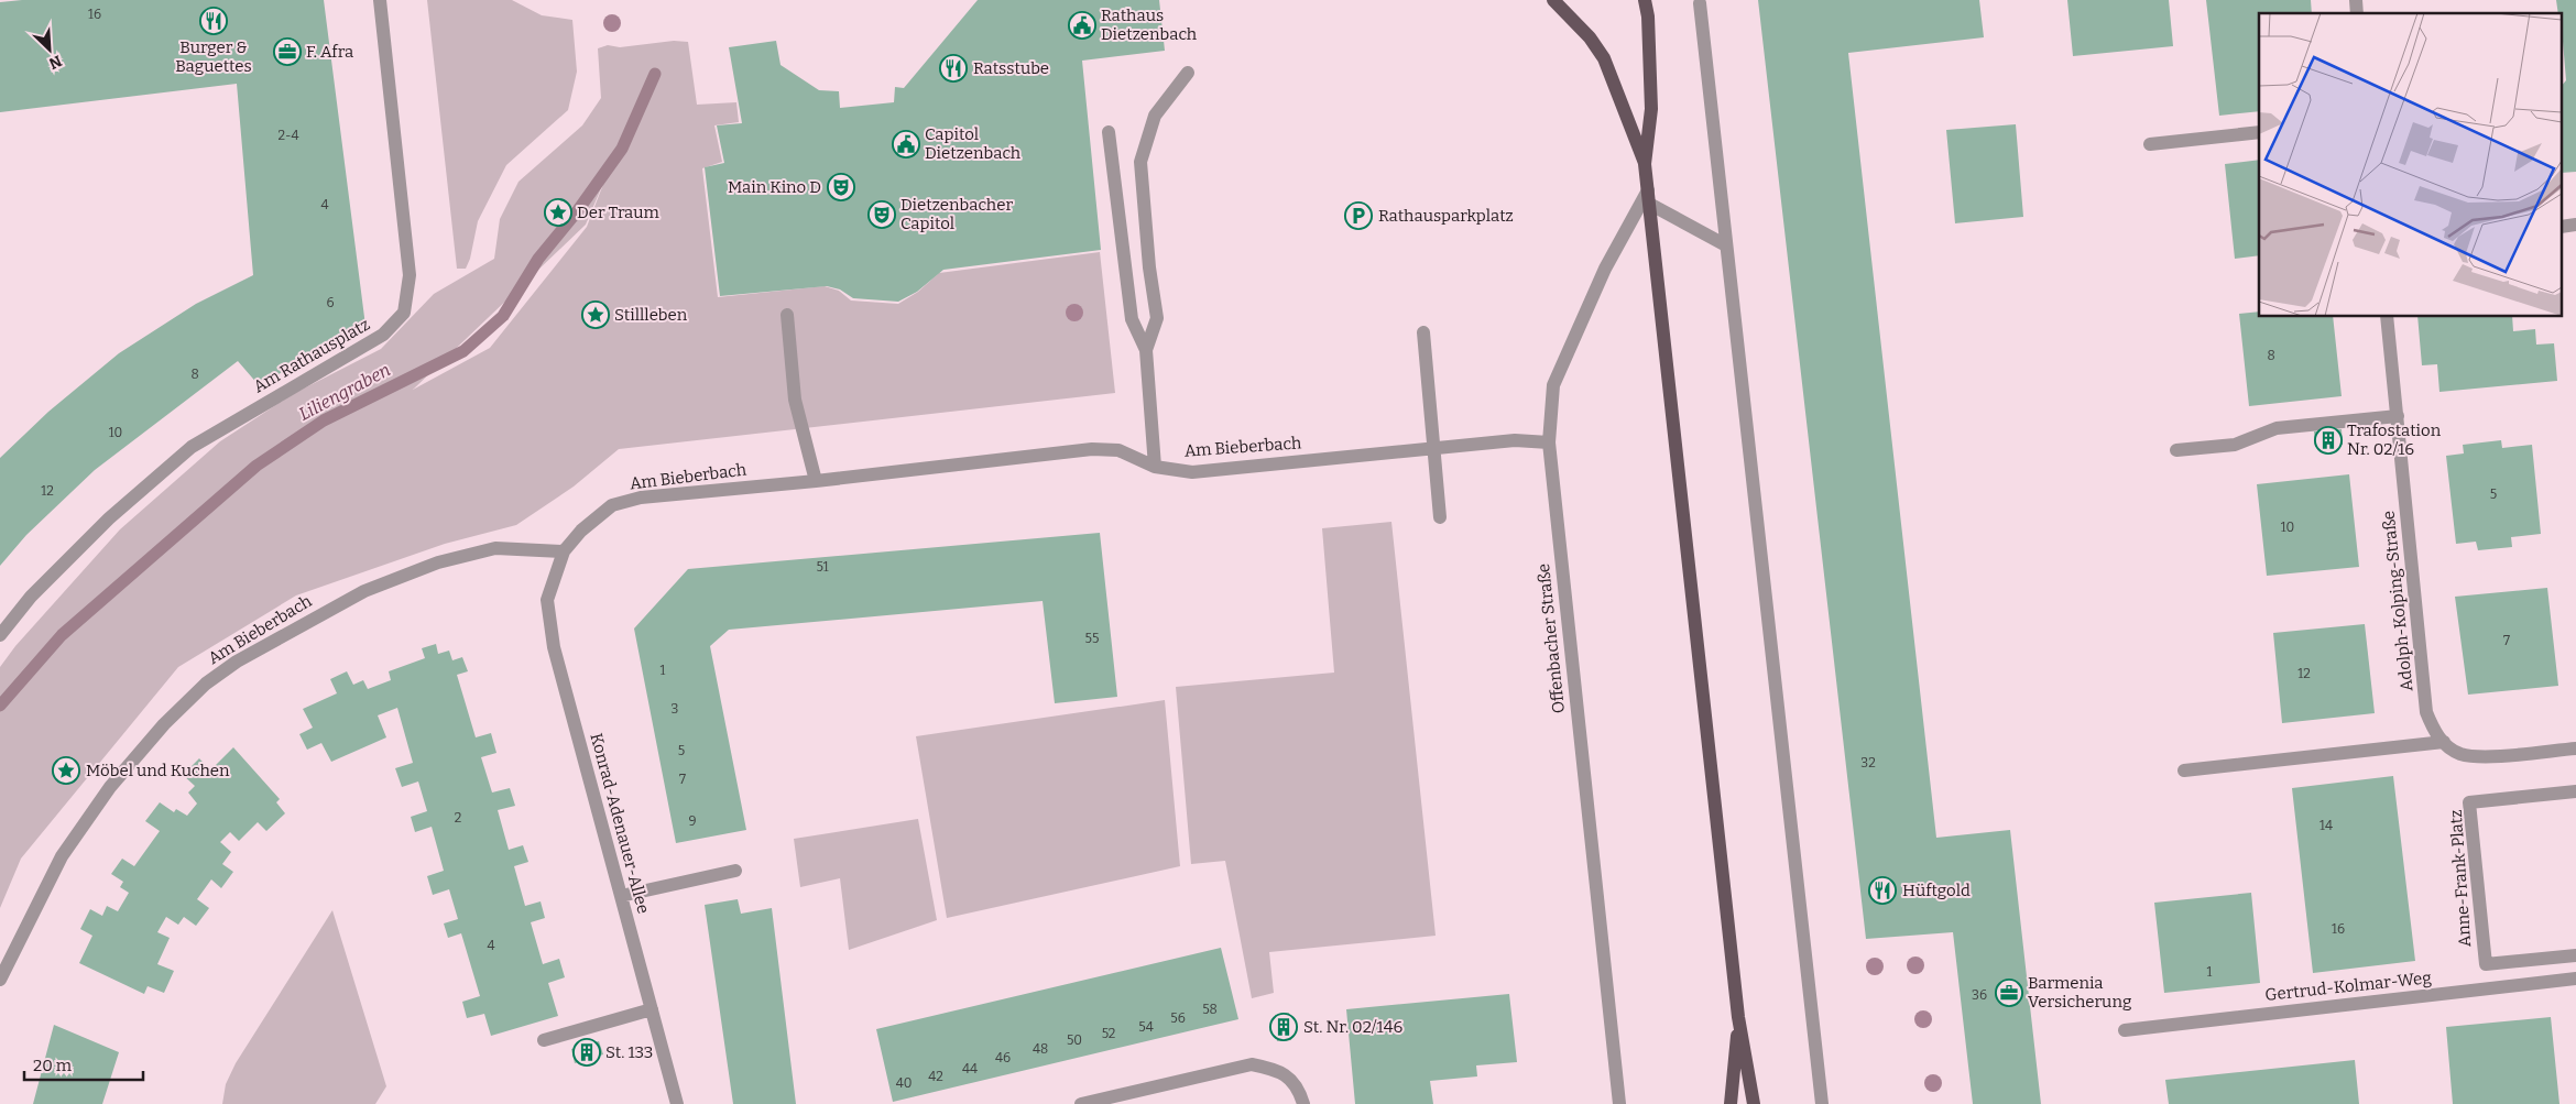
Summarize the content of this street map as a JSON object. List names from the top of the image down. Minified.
{"streets":{"street":["Am Rathausplatz","Am Bieberbach","Adolph-Kolping-Straße","Offenbacher Straße","Konrad-Adenauer-Allee","Anne-Frank-Platz","Gertrud-Kolmar-Weg"]},"crossings":[["Am Bieberbach","Offenbacher Straße"],["Am Bieberbach","Konrad-Adenauer-Allee"]],"water":["Liliengraben"],"places":{"restaurant":["Burger & Baguettes","Ratsstube","Hüftgold"],"public building":["Rathaus Dietzenbach","Capitol Dietzenbach"],"office":["F. Afra","Barmenia Versicherung"],"theatre":["Main Kino D","Dietzenbacher Capitol"],"place":["Der Traum","Stillleben","Möbel und Kuchen"],"parking":["Rathausparkplatz"],"building":["Trafostation Nr. 02/16","St. Nr. 02/146","St. 133"]},"house_numbers":["16","2-4","4","6","8","8","10","12","5","10","51","55","7","1","12","3","5","32","7","2","9","14","16","4","1","36","58","56","54","52","50","48","46","44","42","40"],"scale_bar":"20 m","north":"bottom right"}
